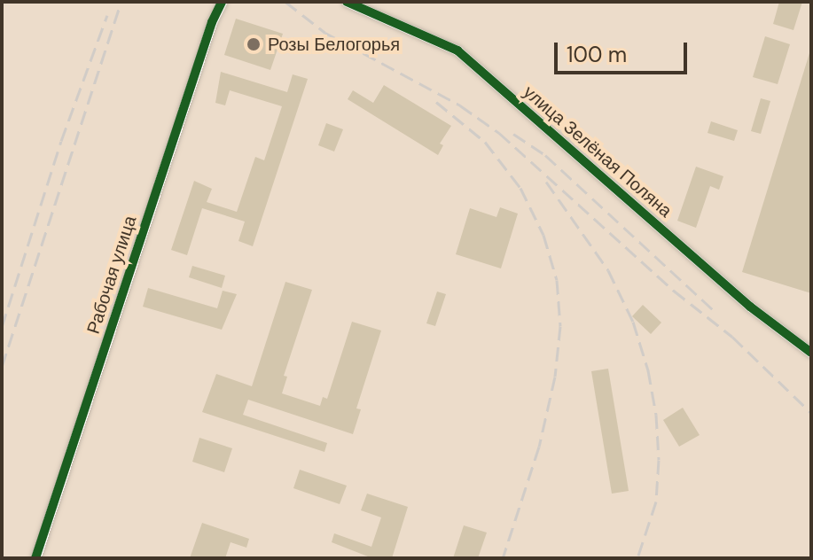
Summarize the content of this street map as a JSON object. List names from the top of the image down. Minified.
{"streets":{"street":["улица Зелёная Поляна","Рабочая улица"]},"places":["Розы Белогорья"],"scale_bar":"100 m"}
